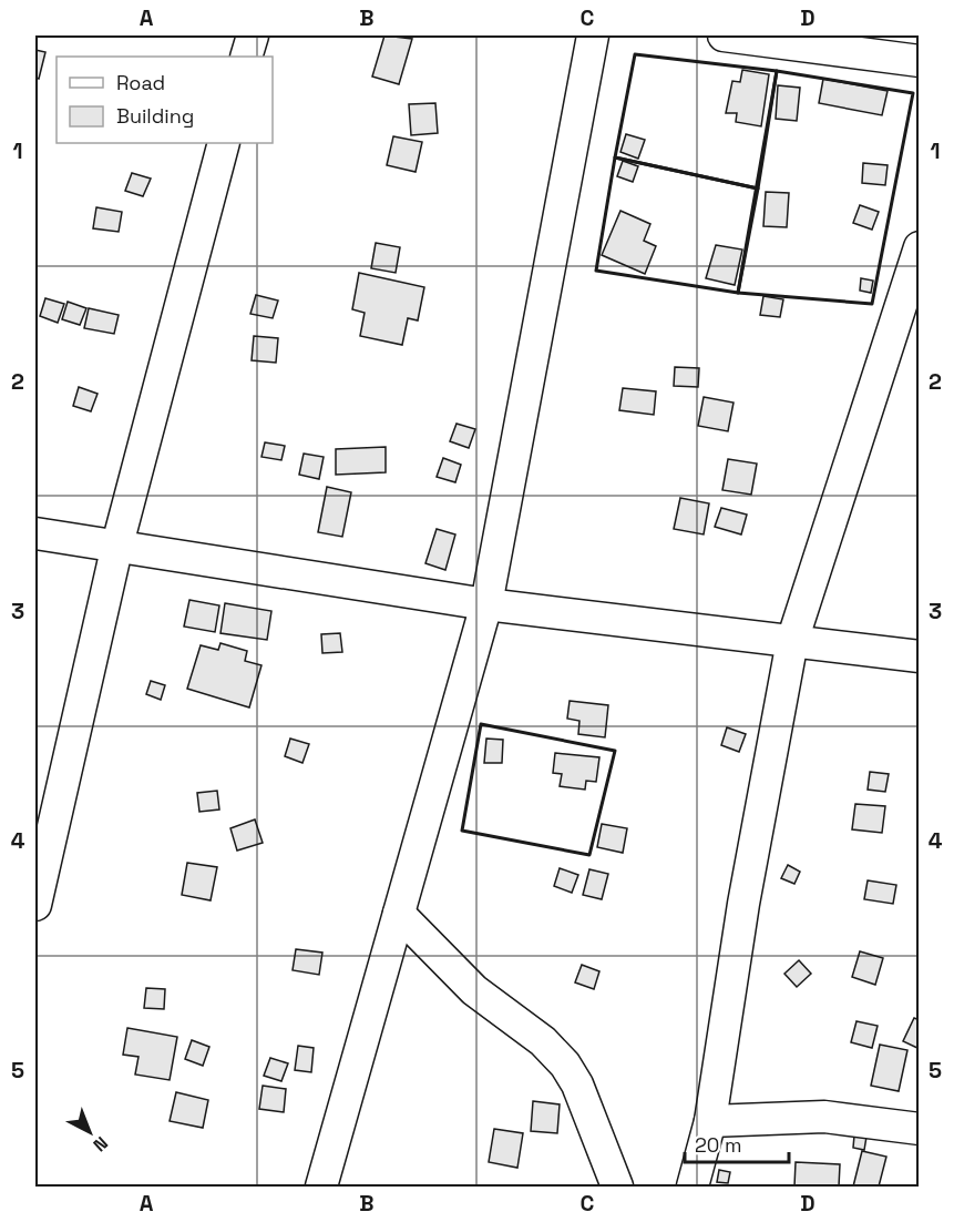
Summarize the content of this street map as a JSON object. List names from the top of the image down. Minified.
{"legend":["Road","Building"],"scale_bar":"20 m","north":"bottom right","grid":{"columns":["A","B","C","D"],"rows":["1","2","3","4","5"]}}
